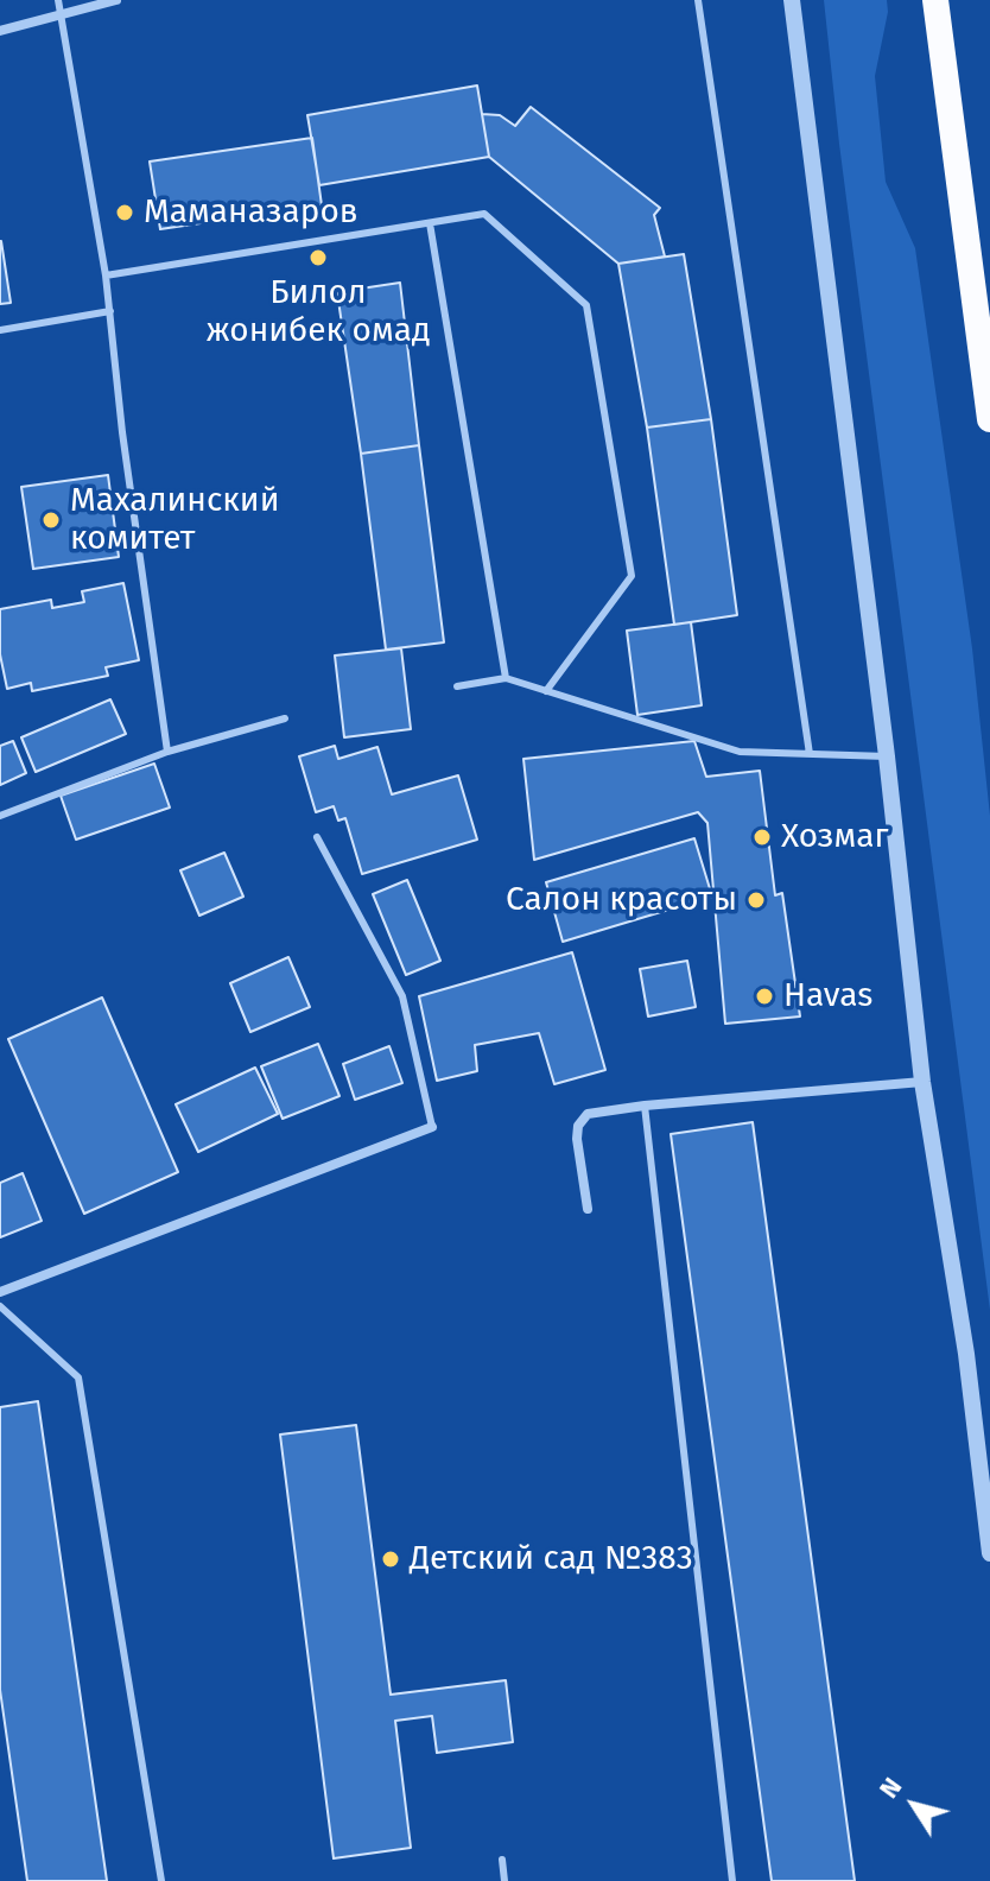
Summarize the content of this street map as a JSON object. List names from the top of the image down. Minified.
{"places":["Маманазаров","Билол жонибек омад","Махалинский комитет","Хозмаг","Салон красоты","Havas","Детский сад №383"],"north":"top left"}
